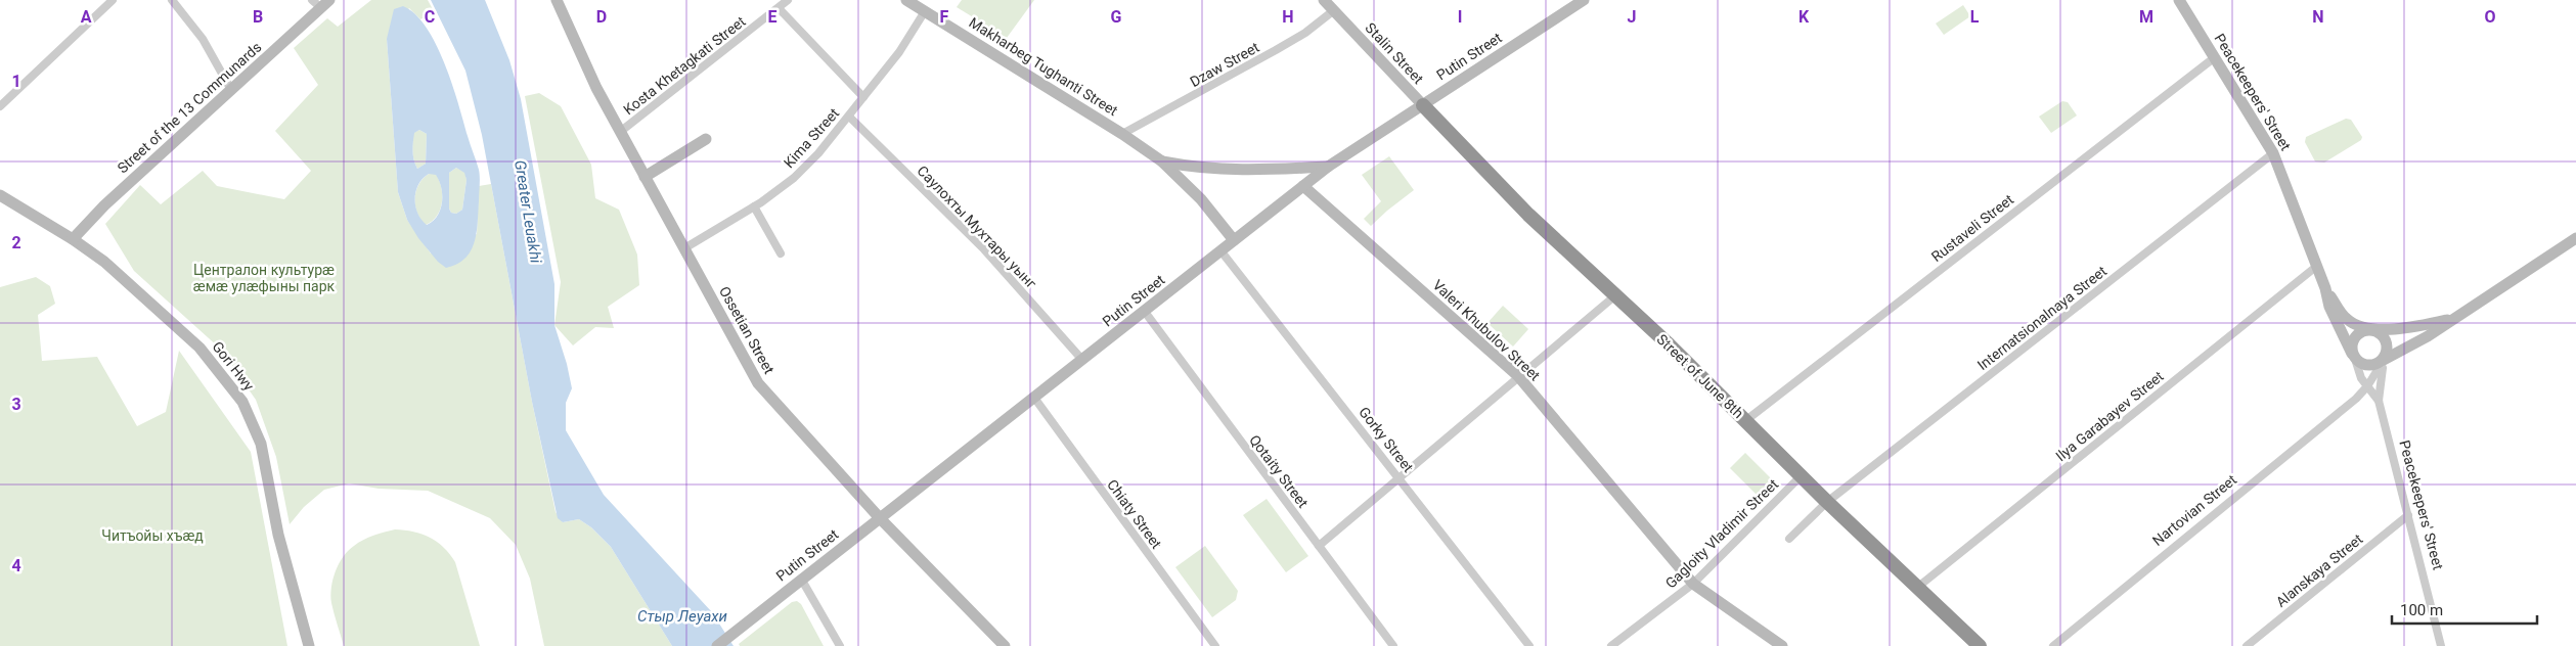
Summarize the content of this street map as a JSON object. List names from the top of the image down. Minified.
{"streets":{"highway":["Street of June 8th"],"street":["Stalin Street","Putin Street","Dzaw Street","Kosta Khetagkati Street","Makharbeg Tughanti Street","Peacekeepers' Street","Street of the 13 Communards","Kima Street","Саулохты Мухтары уынг","Rustaveli Street","Internatsionalnaya Street","Ossetian Street","Valeri Khubulov Street","Gori Hwy","Ilya Garabayev Street","Gorky Street","Qotaity Street","Nartovian Street","Chiaty Street","Gagloity Vladimir Street","Alanskaya Street"]},"crossings":[["Stalin Street","Putin Street"],["Stalin Street","Dzaw Street"],["Stalin Street","Street of June 8th"],["Putin Street","Makharbeg Tughanti Street"],["Putin Street","Саулохты Мухтары уынг"],["Putin Street","Ossetian Street"],["Putin Street","Valeri Khubulov Street"],["Putin Street","Street of June 8th"],["Putin Street","Gorky Street"],["Putin Street","Qotaity Street"],["Putin Street","Chiaty Street"],["Dzaw Street","Makharbeg Tughanti Street"],["Kosta Khetagkati Street","Ossetian Street"],["Makharbeg Tughanti Street","Kima Street"],["Peacekeepers' Street","Rustaveli Street"],["Peacekeepers' Street","Internatsionalnaya Street"],["Peacekeepers' Street","Ilya Garabayev Street"],["Peacekeepers' Street","Nartovian Street"],["Peacekeepers' Street","Alanskaya Street"],["Street of the 13 Communards","Gori Hwy"],["Kima Street","Саулохты Мухтары уынг"],["Kima Street","Ossetian Street"],["Rustaveli Street","Street of June 8th"],["Internatsionalnaya Street","Street of June 8th"],["Valeri Khubulov Street","Gagloity Vladimir Street"],["Street of June 8th","Ilya Garabayev Street"],["Street of June 8th","Gagloity Vladimir Street"]],"water":["Greater Leuakhi","Стыр Леуахи"],"parks":["Централон культурæ æмæ улæфыны парк","Читъойы хъæд"],"scale_bar":"100 m","grid":{"columns":["A","B","C","D","E","F","G","H","I","J","K","L","M","N","O"],"rows":["1","2","3","4"]}}
